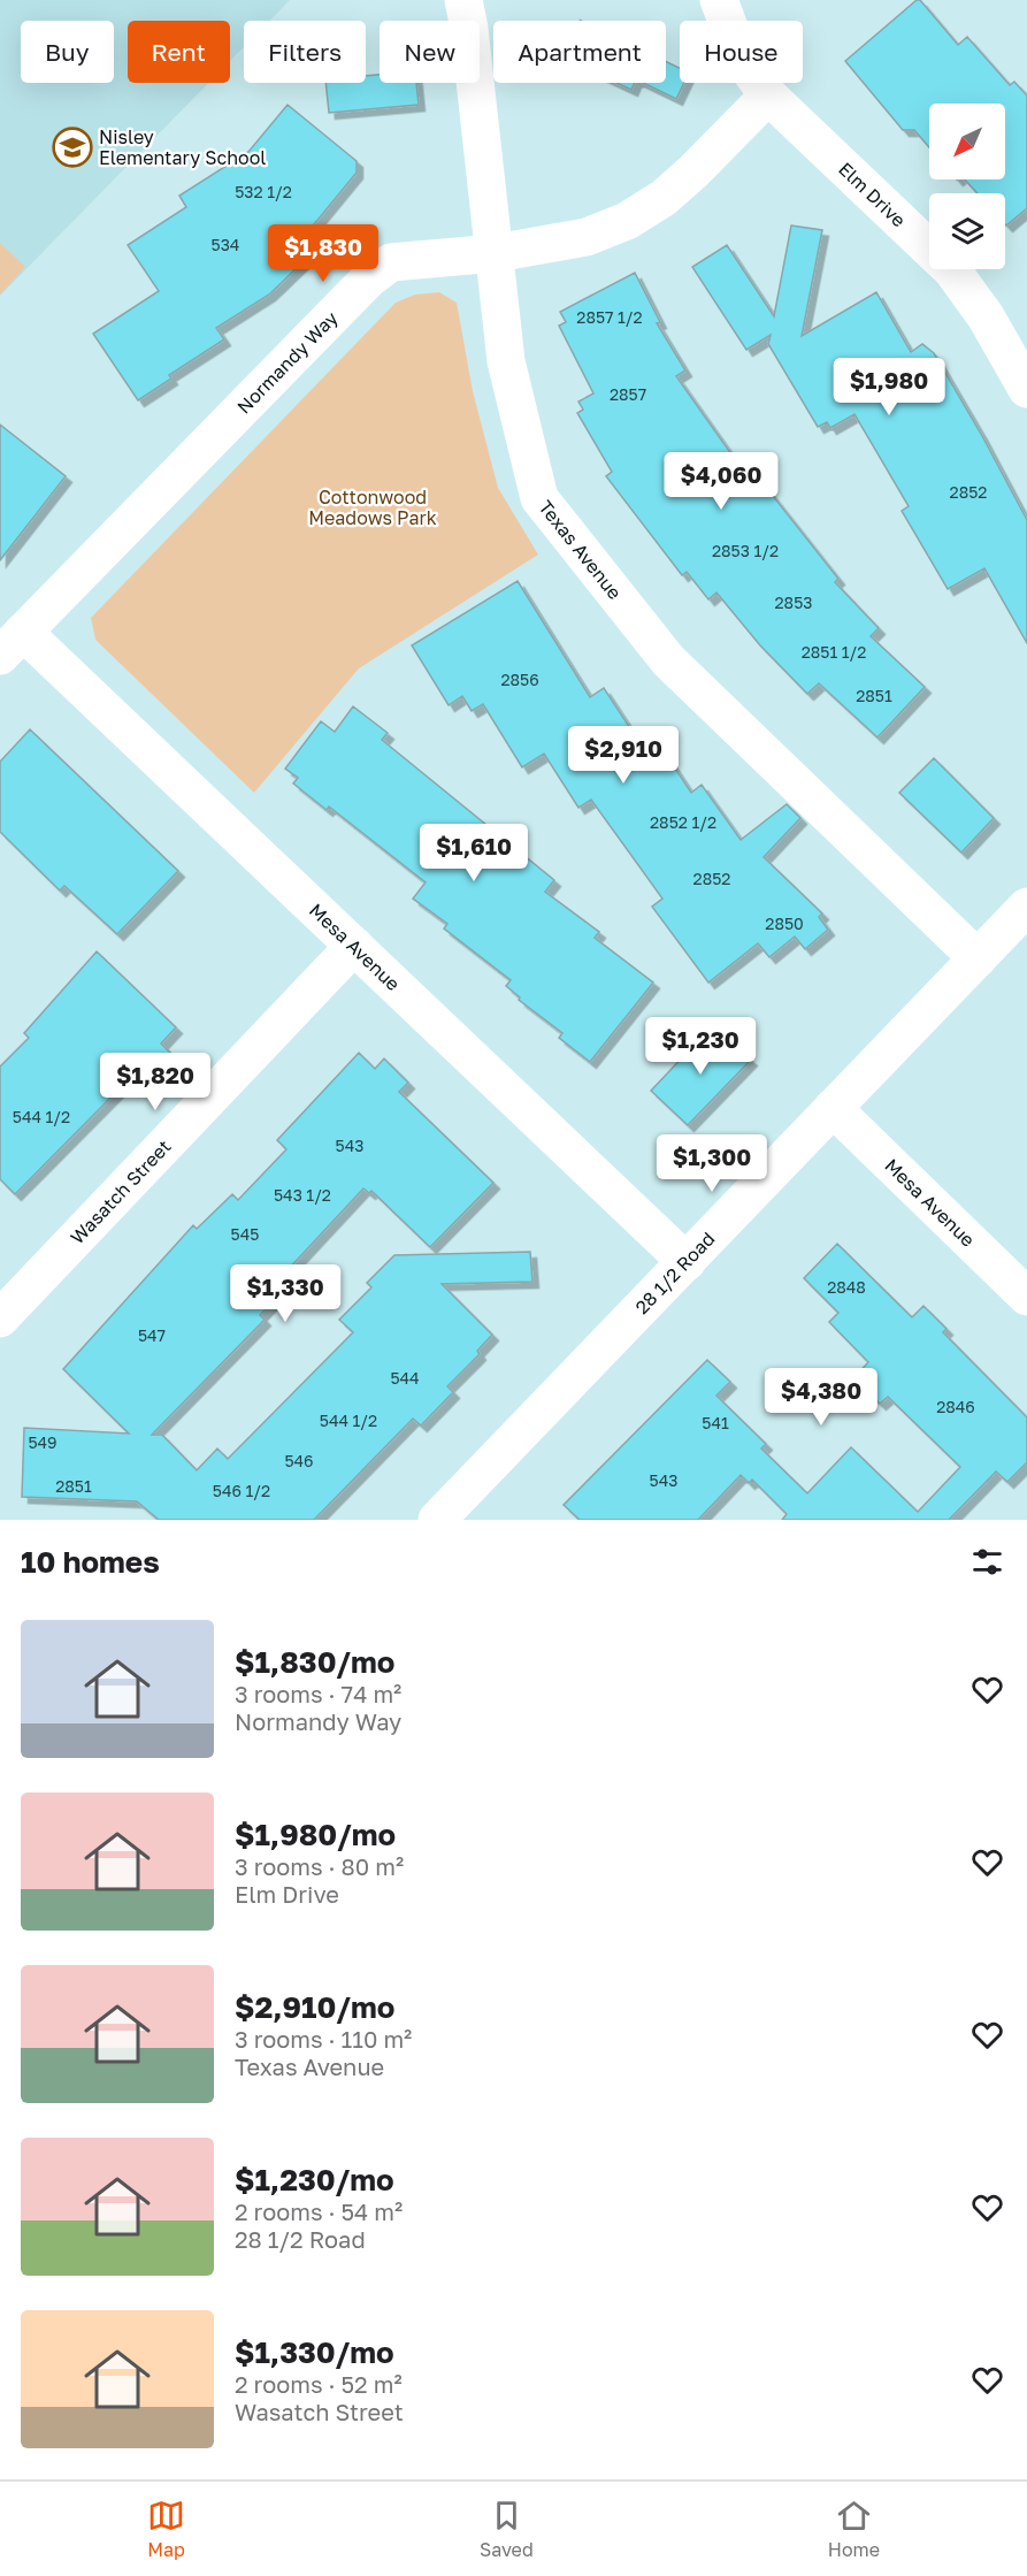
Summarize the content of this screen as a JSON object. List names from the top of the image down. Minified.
{"streets":{"street":["Elm Drive","Normandy Way","Texas Avenue","Mesa Avenue","Wasatch Street","28 1/2 Road"]},"crossings":[["Elm Drive","Normandy Way"],["Normandy Way","Texas Avenue"],["Normandy Way","Mesa Avenue"],["Texas Avenue","28 1/2 Road"],["Mesa Avenue","Wasatch Street"],["Mesa Avenue","28 1/2 Road"]],"parks":["Cottonwood Meadows Park"],"places":{"school or university":["Nisley Elementary School"]},"house_numbers":["532 1/2","534","2857 1/2","2857","2852","2853 1/2","2853","2851 1/2","2856","2851","2852 1/2","2852","2850","544 1/2","543","543 1/2","545","2848","547","544","2846","544 1/2","541","549","546","543","2851","546 1/2"],"north":"bottom left","page":{"chip":["Buy","Rent","Filters","New","Apartment","House"],"price":["$1,830","$1,980","$4,060","$2,910","$1,610","$1,230","$1,820","$1,300","$1,330","$4,380"],"heading":"10 homes","list":[{"name":"$1,830/mo","note":"3 rooms · 74 m² · Normandy Way"},{"name":"$1,980/mo","note":"3 rooms · 80 m² · Elm Drive"},{"name":"$2,910/mo","note":"3 rooms · 110 m² · Texas Avenue"},{"name":"$1,230/mo","note":"2 rooms · 54 m² · 28 1/2 Road"},{"name":"$1,330/mo","note":"2 rooms · 52 m² · Wasatch Street"}],"tabs":["Map","Saved","Home"]}}
